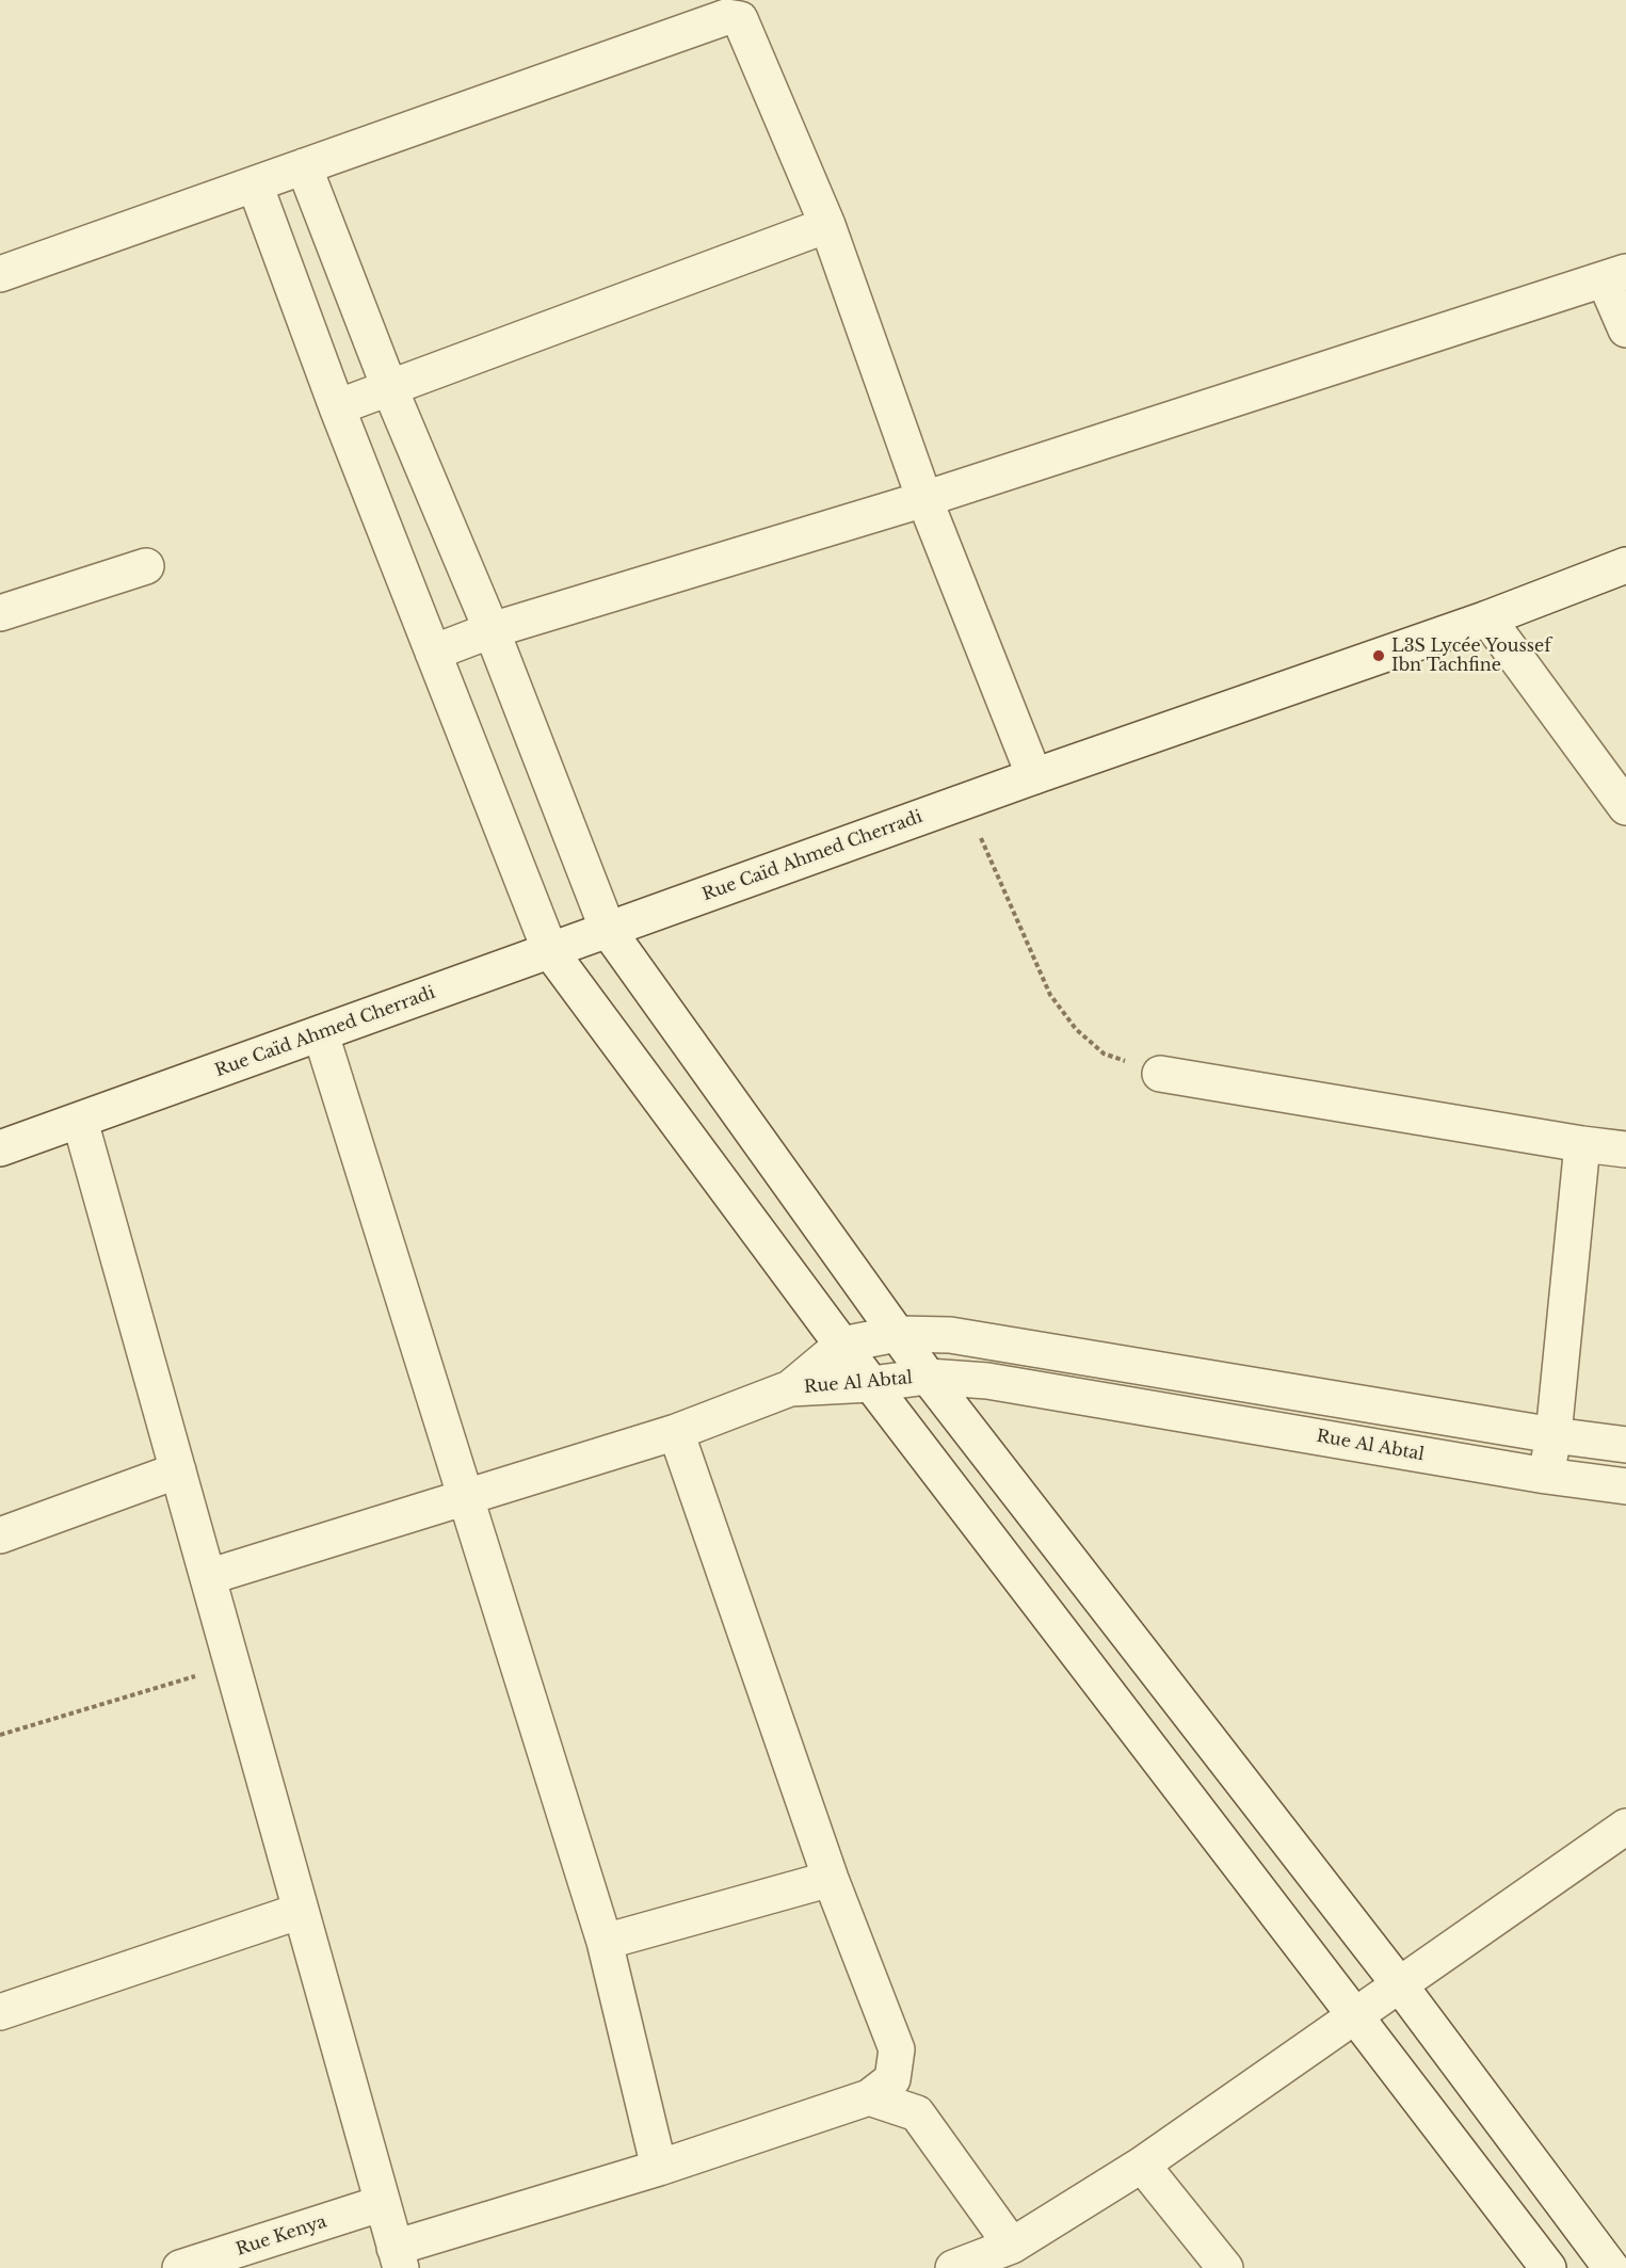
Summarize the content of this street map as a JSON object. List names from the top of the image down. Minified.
{"streets":{"street":["Rue Caïd Ahmed Cherradi","Rue Al Abtal","Rue Kenya"]},"places":["L3S Lycée Youssef Ibn Tachfine"]}
